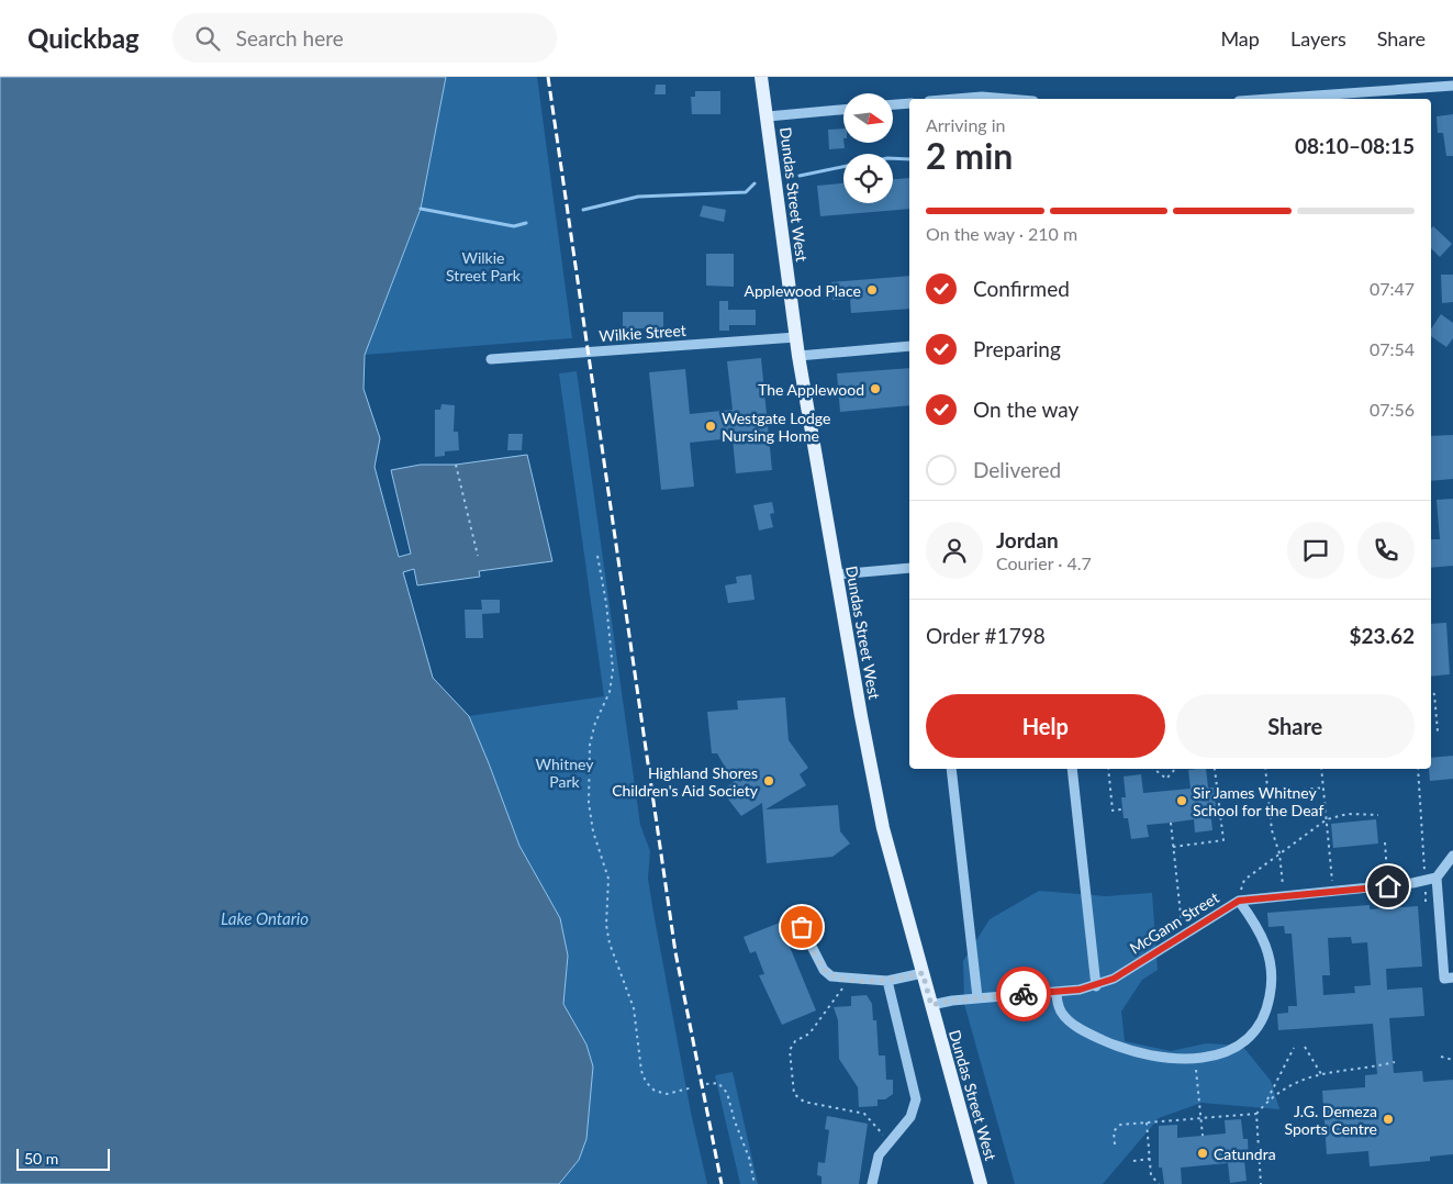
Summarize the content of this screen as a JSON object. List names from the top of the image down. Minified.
{"streets":{"main road":["Dundas Street West"],"street":["Wilkie Street","McGann Street"]},"crossings":[["Dundas Street West","Wilkie Street"],["Dundas Street West","McGann Street"]],"water":["Lake Ontario"],"parks":["Wilkie Street Park","Whitney Park"],"places":["Applewood Place","The Applewood","Westgate Lodge Nursing Home","Highland Shores Children's Aid Society","Sir James Whitney School for the Deaf","J.G. Demeza Sports Centre","Catundra"],"scale_bar":"50 m","north":"right","page":{"header":"Quickbag","search":"Search here","nav":["Map","Layers","Share"],"heading":["2 min","Arriving in","08:10–08:15"],"panel":["Jordan","Courier · 4.7","Order #1798","$23.62"],"bar":"On the way · 210 m","list":[["Confirmed","07:47"],["Preparing","07:54"],["On the way","07:56"],"Delivered"],"buttons":["Help","Share"],"scale":"50 m"}}
